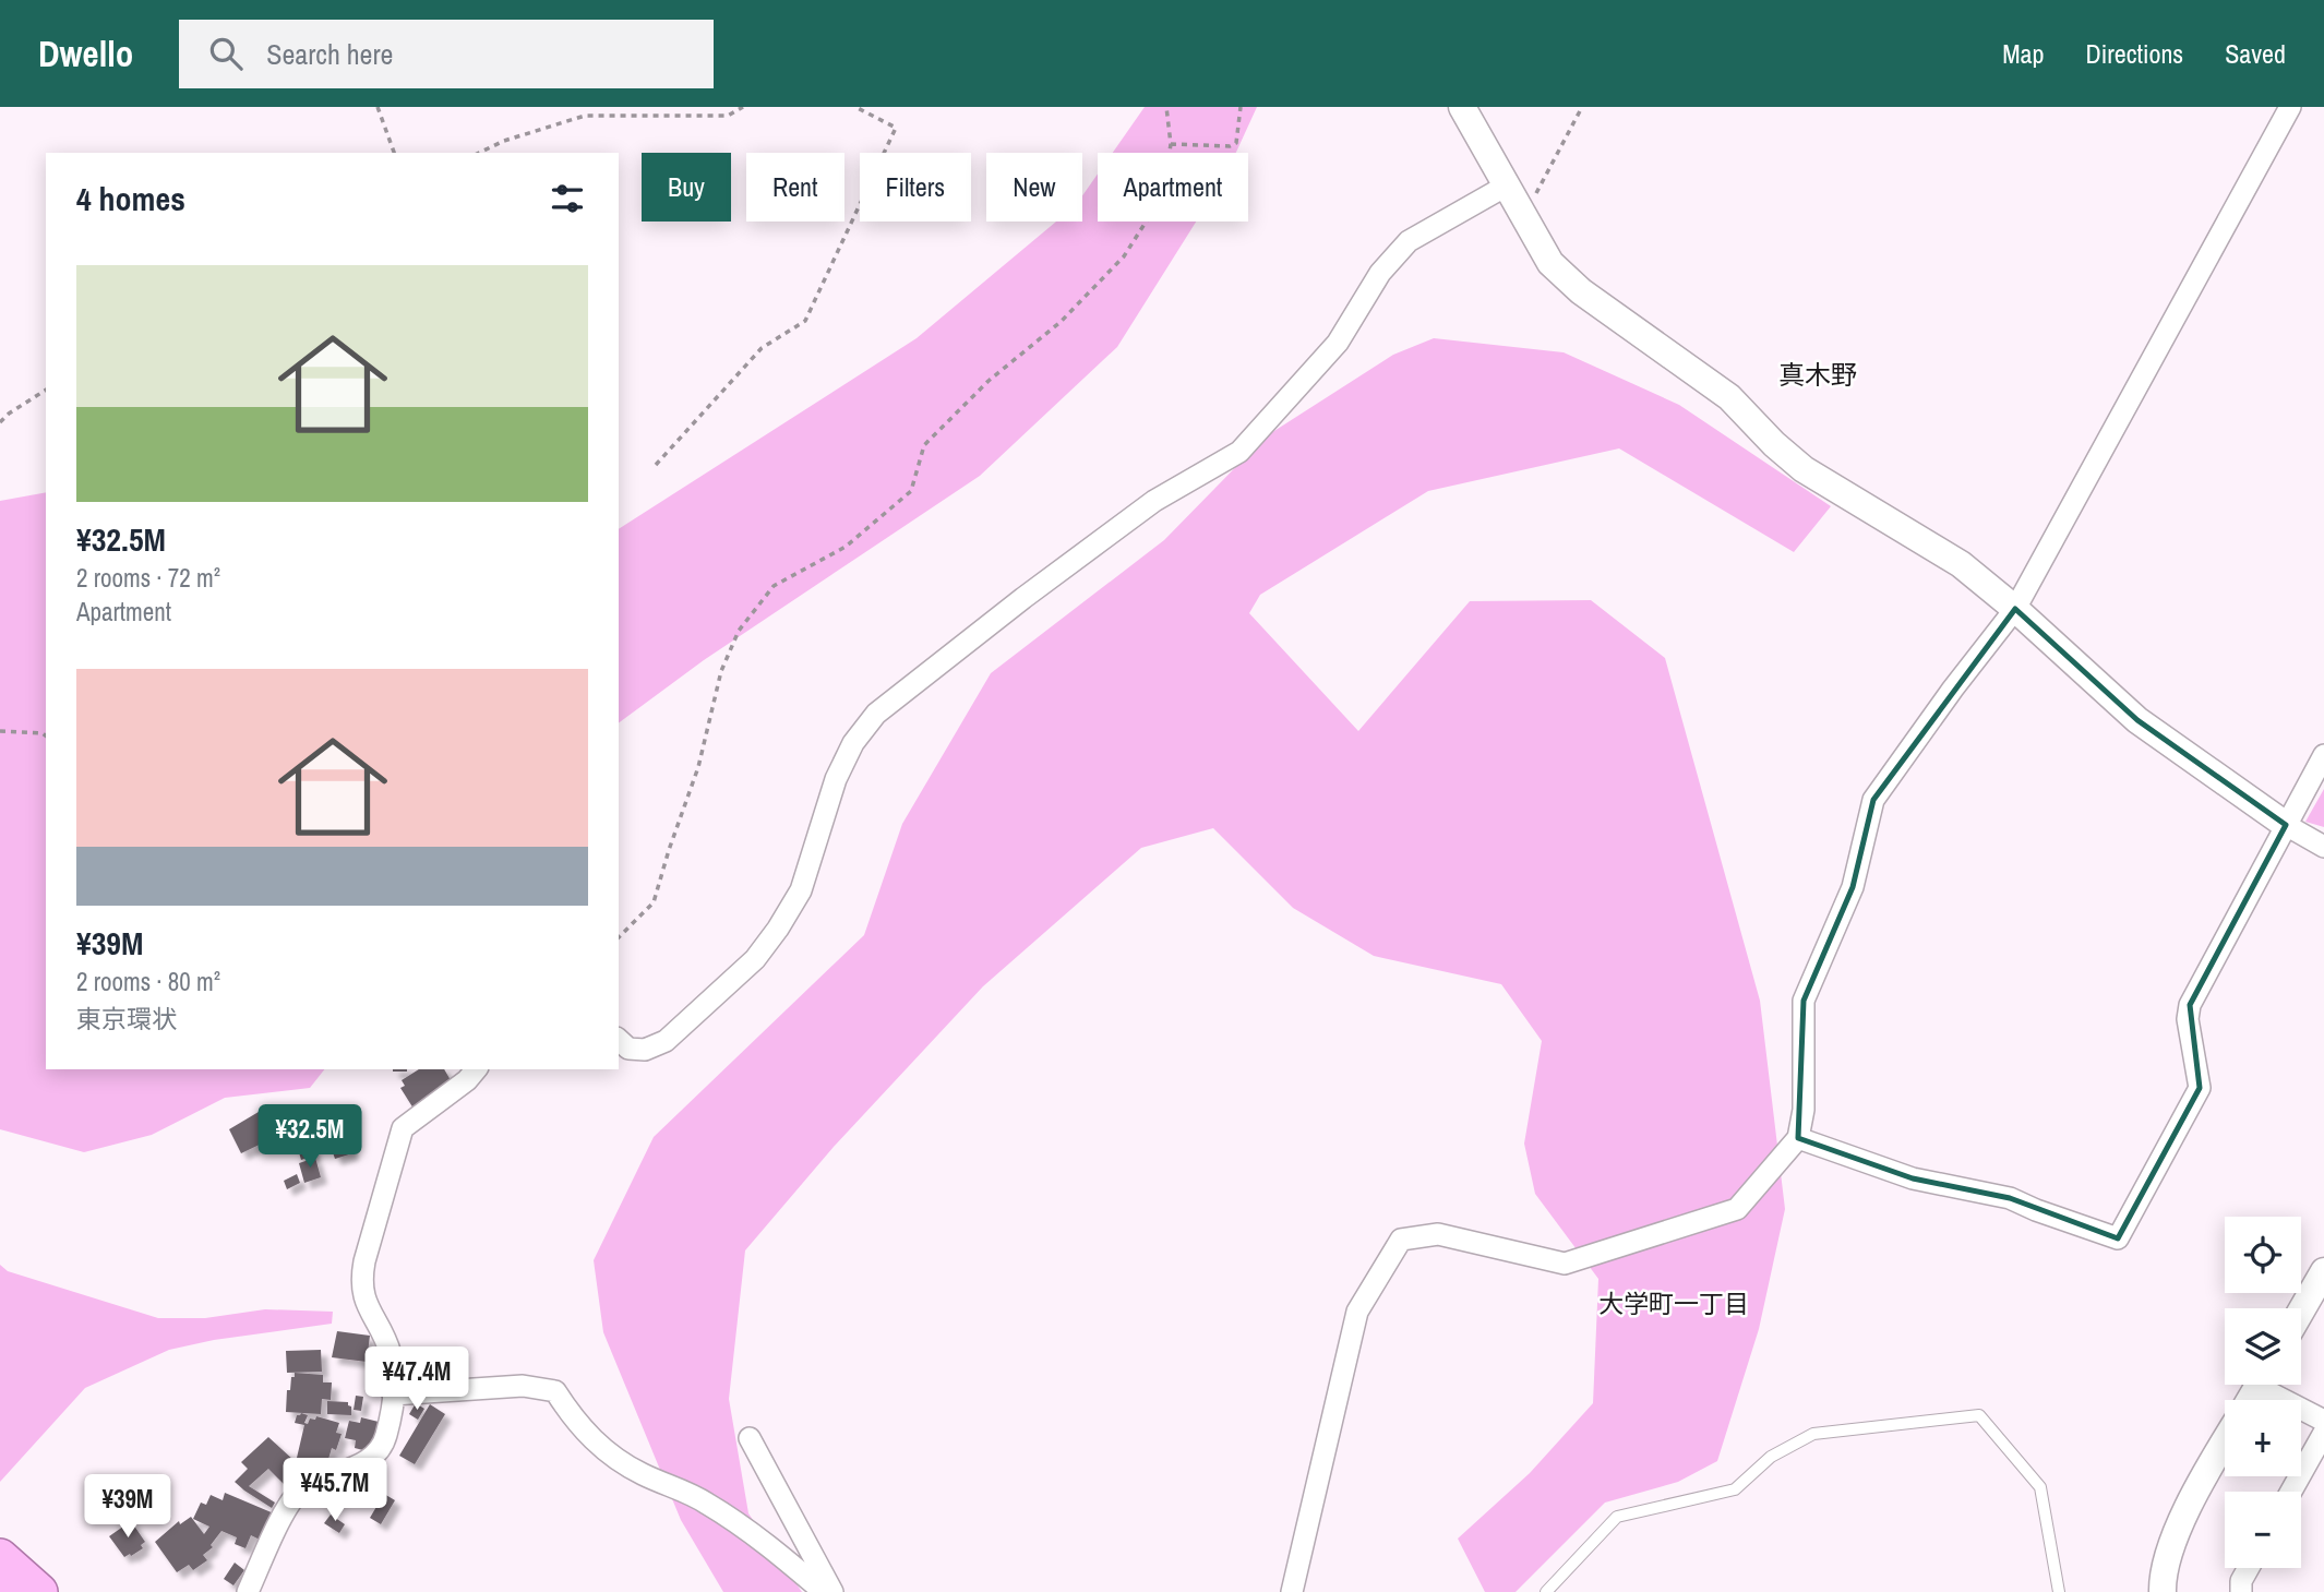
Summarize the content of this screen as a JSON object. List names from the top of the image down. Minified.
{"districts":["真木野","大学町一丁目"],"page":{"header":"Dwello","search":"Search here","nav":["Map","Directions","Saved"],"chip":["Buy","Rent","Filters","New","Apartment"],"heading":"4 homes","list":[{"name":"¥32.5M","note":"2 rooms · 72 m² · Apartment"},{"name":"¥39M","note":"2 rooms · 80 m² · 東京環状"}],"price":["¥32.5M","¥47.4M","¥45.7M","¥39M"],"map_buttons":["+","−"]}}
